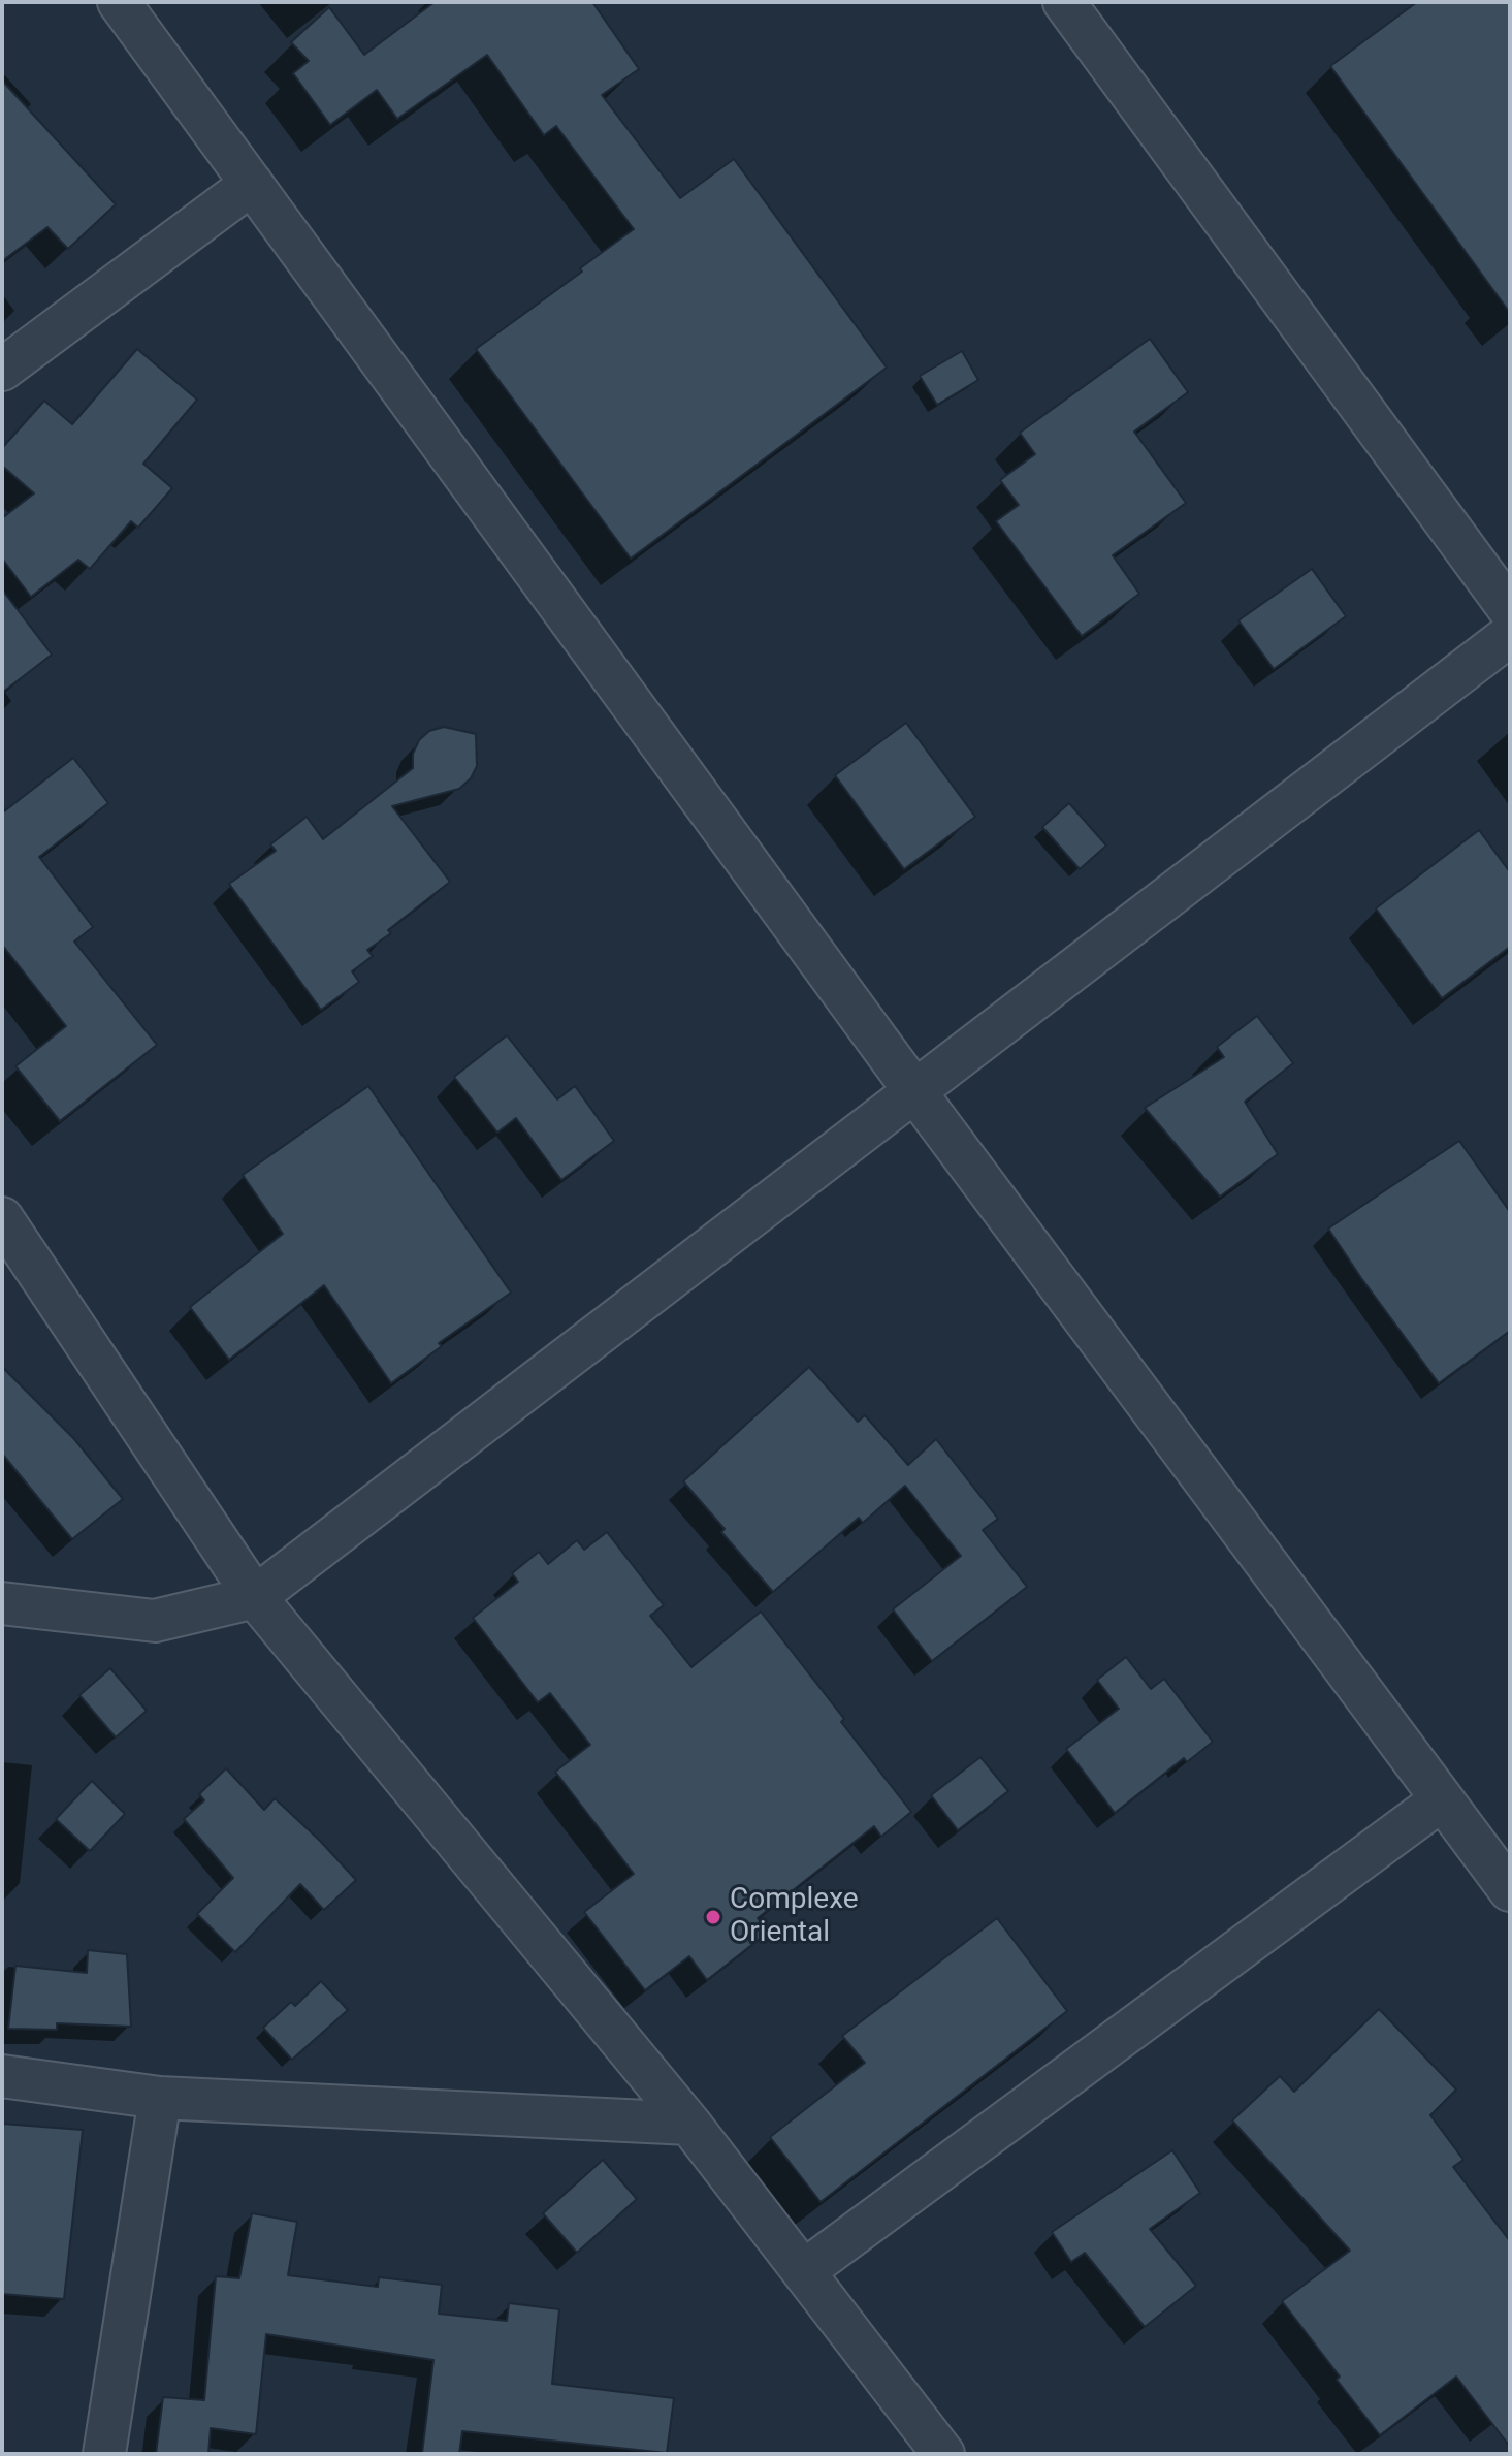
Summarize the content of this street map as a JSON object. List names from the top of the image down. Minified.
{"places":["Complexe Oriental"]}
